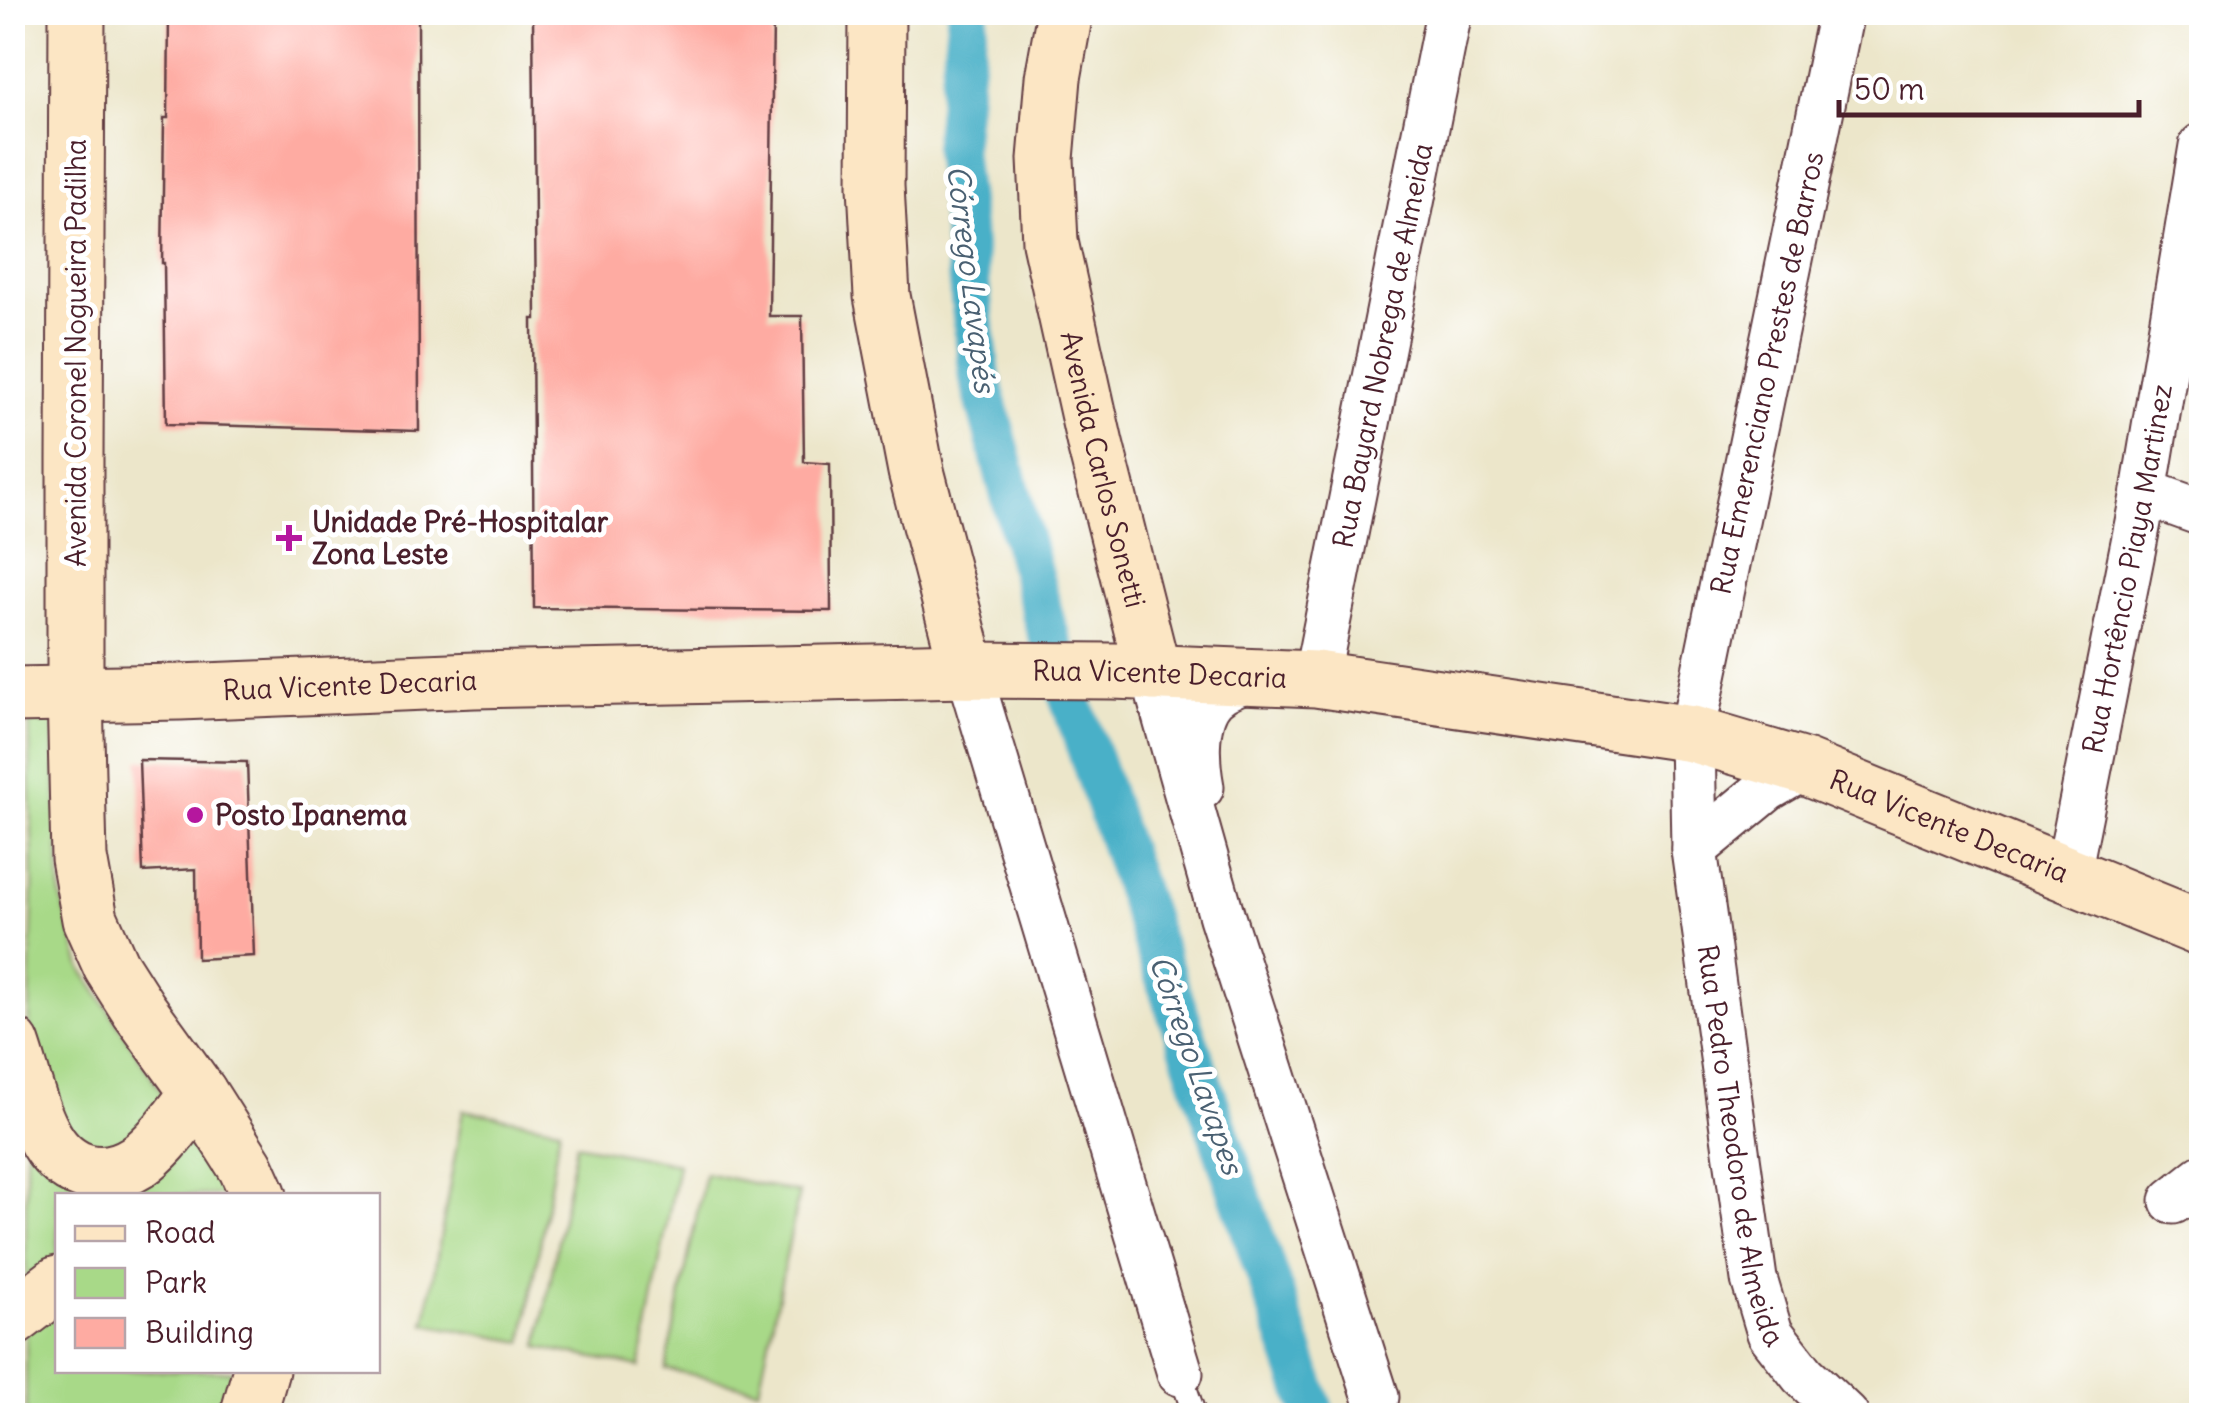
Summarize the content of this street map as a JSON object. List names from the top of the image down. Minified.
{"streets":{"street":["Rua Bayard Nobrega de Almeida","Avenida Coronel Nogueira Padilha","Rua Emerenciano Prestes de Barros","Avenida Carlos Sonetti","Rua Hortêncio Piaya Martinez","Rua Vicente Decaria","Rua Pedro Theodoro de Almeida"]},"crossings":[["Rua Bayard Nobrega de Almeida","Rua Vicente Decaria"],["Avenida Coronel Nogueira Padilha","Rua Vicente Decaria"],["Rua Emerenciano Prestes de Barros","Rua Vicente Decaria"],["Rua Emerenciano Prestes de Barros","Rua Pedro Theodoro de Almeida"],["Avenida Carlos Sonetti","Rua Vicente Decaria"],["Rua Hortêncio Piaya Martinez","Rua Vicente Decaria"],["Rua Vicente Decaria","Rua Pedro Theodoro de Almeida"]],"water":["Córrego Lavapés","Córrego Lavapes"],"places":{"health":["Unidade Pré-Hospitalar Zona Leste"],"other":["Posto Ipanema"]},"legend":["Road","Park","Building"],"scale_bar":"50 m"}
